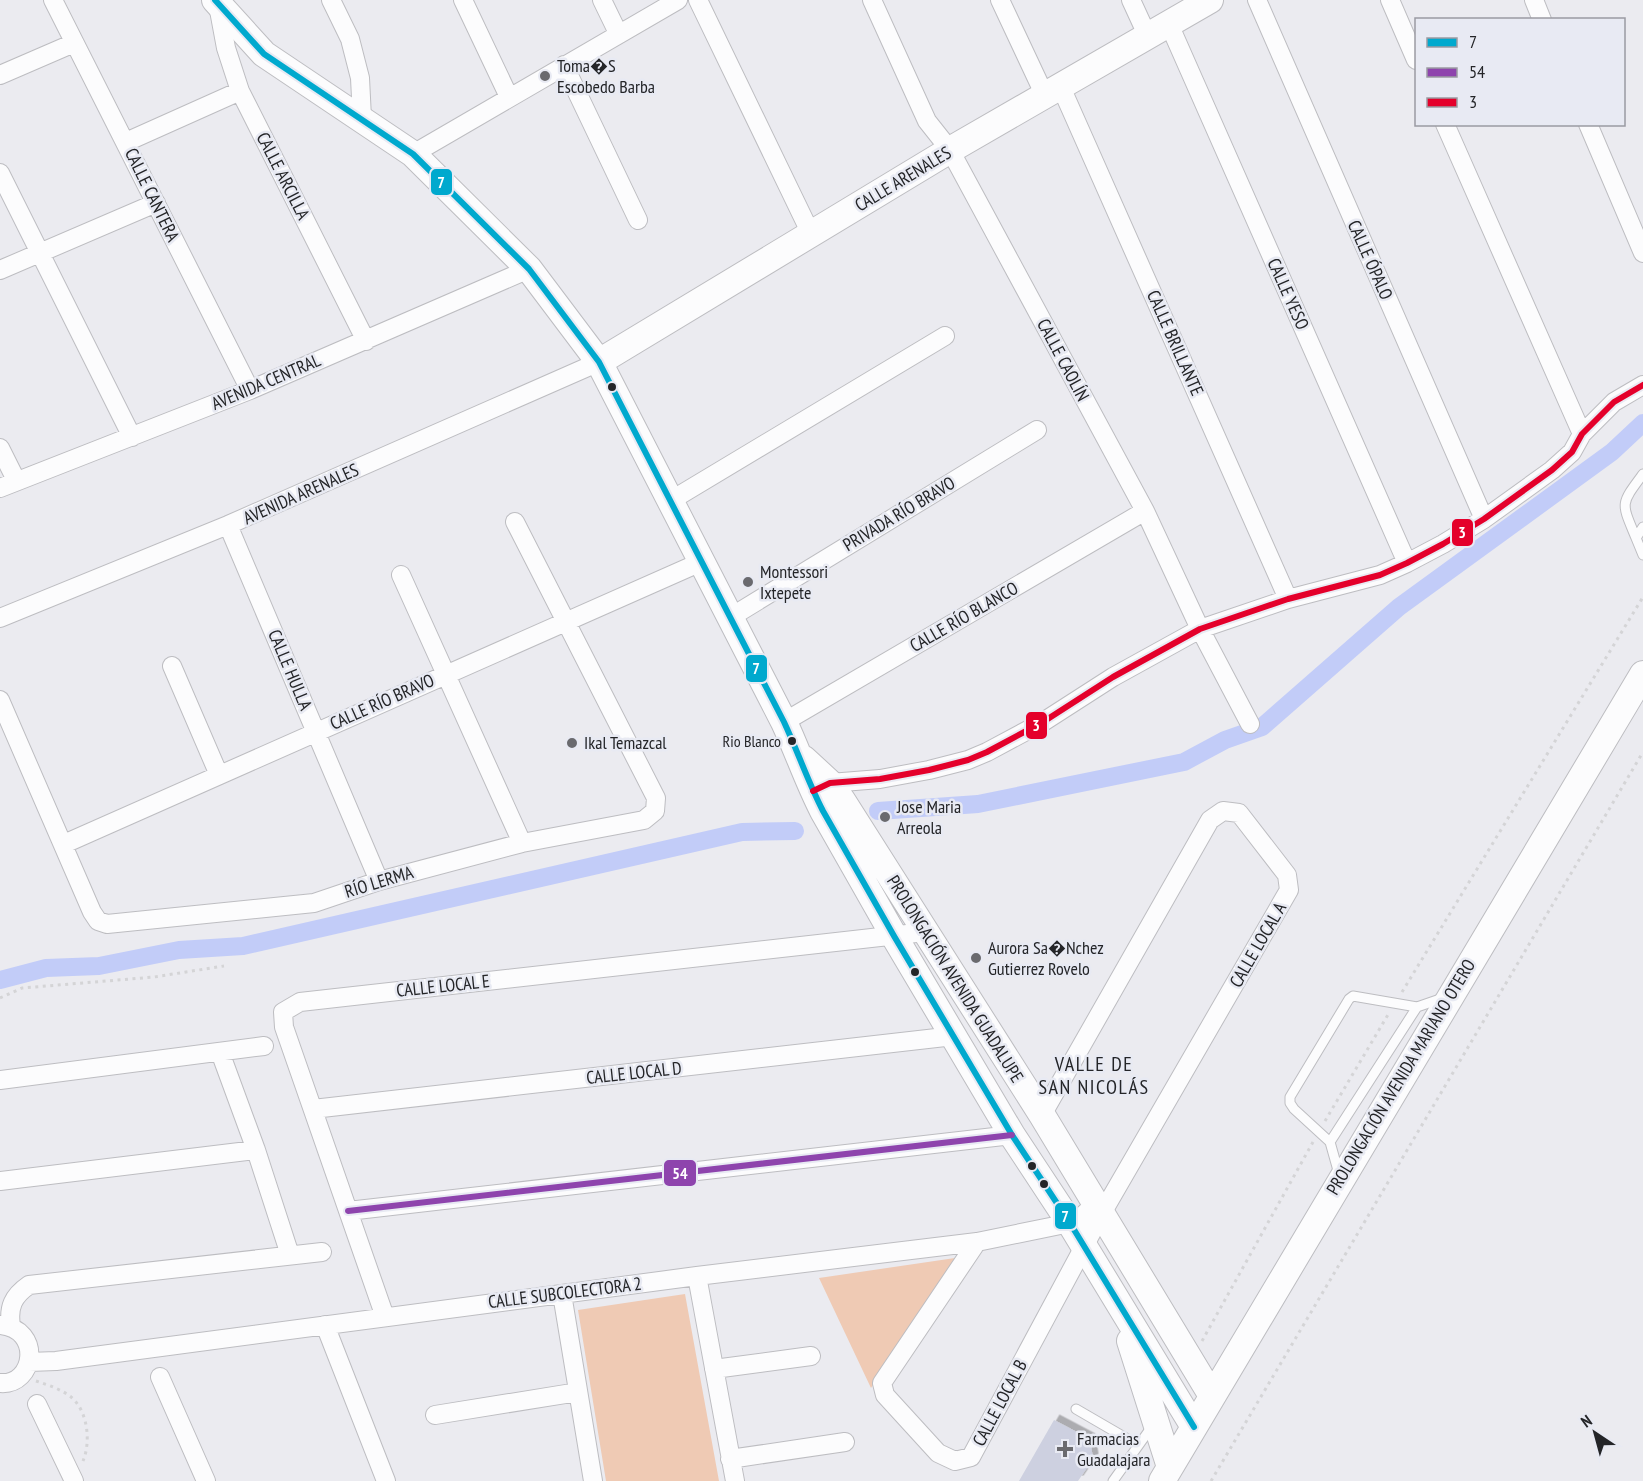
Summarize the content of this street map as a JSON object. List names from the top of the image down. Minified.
{"streets":{"main road":["CALLE ARENALES","PROLONGACIÓN AVENIDA GUADALUPE","PROLONGACIÓN AVENIDA MARIANO OTERO"],"street":["CALLE ARCILLA","CALLE CANTERA","CALLE ÓPALO","CALLE YESO","CALLE BRILLANTE","CALLE CAOLÍN","AVENIDA CENTRAL","AVENIDA ARENALES","PRIVADA RÍO BRAVO","CALLE RÍO BLANCO","CALLE HULLA","CALLE RÍO BRAVO","RÍO LERMA","CALLE LOCAL A","CALLE LOCAL E","CALLE LOCAL D","CALLE SUBCOLECTORA 2","CALLE LOCAL B"]},"crossings":[["CALLE ARCILLA","AVENIDA CENTRAL"],["CALLE ARCILLA","PROLONGACIÓN AVENIDA GUADALUPE"],["CALLE ARENALES","CALLE YESO"],["CALLE ARENALES","CALLE BRILLANTE"],["CALLE ARENALES","CALLE CAOLÍN"],["CALLE ARENALES","AVENIDA ARENALES"],["CALLE ARENALES","PROLONGACIÓN AVENIDA GUADALUPE"],["CALLE CANTERA","AVENIDA CENTRAL"],["CALLE CAOLÍN","CALLE RÍO BLANCO"],["AVENIDA CENTRAL","PROLONGACIÓN AVENIDA GUADALUPE"],["AVENIDA ARENALES","CALLE HULLA"],["AVENIDA ARENALES","PROLONGACIÓN AVENIDA GUADALUPE"],["PRIVADA RÍO BRAVO","PROLONGACIÓN AVENIDA GUADALUPE"],["CALLE RÍO BLANCO","PROLONGACIÓN AVENIDA GUADALUPE"],["CALLE HULLA","CALLE RÍO BRAVO"],["CALLE HULLA","RÍO LERMA"],["CALLE RÍO BRAVO","RÍO LERMA"],["CALLE RÍO BRAVO","PROLONGACIÓN AVENIDA GUADALUPE"],["CALLE LOCAL A","PROLONGACIÓN AVENIDA GUADALUPE"],["CALLE LOCAL A","CALLE SUBCOLECTORA 2"],["CALLE LOCAL A","CALLE LOCAL B"],["PROLONGACIÓN AVENIDA GUADALUPE","CALLE LOCAL E"],["PROLONGACIÓN AVENIDA GUADALUPE","CALLE LOCAL D"],["PROLONGACIÓN AVENIDA GUADALUPE","PROLONGACIÓN AVENIDA MARIANO OTERO"],["PROLONGACIÓN AVENIDA GUADALUPE","CALLE SUBCOLECTORA 2"],["PROLONGACIÓN AVENIDA GUADALUPE","CALLE LOCAL B"],["CALLE LOCAL E","CALLE LOCAL D"],["CALLE LOCAL E","CALLE SUBCOLECTORA 2"],["CALLE SUBCOLECTORA 2","CALLE LOCAL B"]],"districts":["VALLE DE SAN NICOLÁS"],"places":{"other":["Toma�S Escobedo Barba","Montessori Ixtepete","Rio Blanco","Ikal Temazcal","Jose Maria Arreola","Aurora Sa�Nchez Gutierrez Rovelo"],"health":["Farmacias Guadalajara"]},"lines":["transit line 7","transit line 3","transit line 54"],"legend":["7","54","3"],"north":"top left"}
